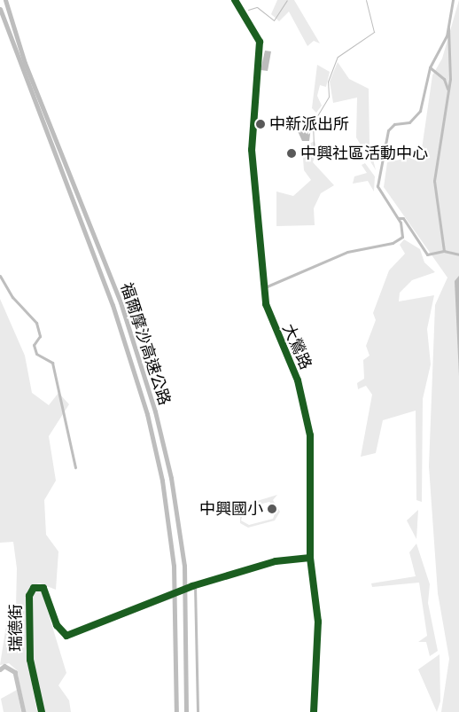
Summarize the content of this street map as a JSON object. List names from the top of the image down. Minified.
{"streets":{"highway":["福爾摩沙高速公路"],"street":["大鶯路","瑞德街"]},"places":["中新派出所","中興社區活動中心","中興國小"]}
